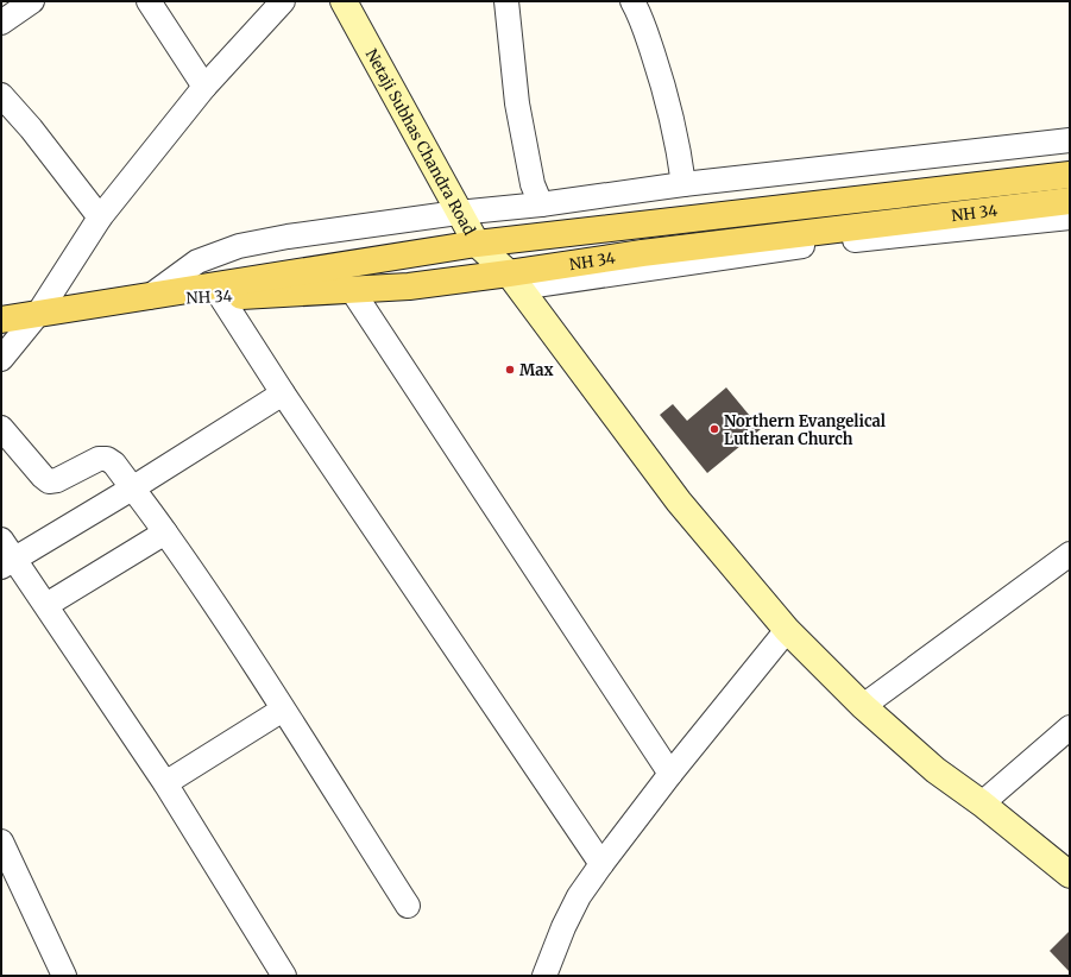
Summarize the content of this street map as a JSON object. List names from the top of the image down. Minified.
{"streets":{"main road":["Netaji Subhas Chandra Road","NH 34"]},"crossings":[["Netaji Subhas Chandra Road","NH 34"]],"places":["Max","Northern Evangelical Lutheran Church"]}
